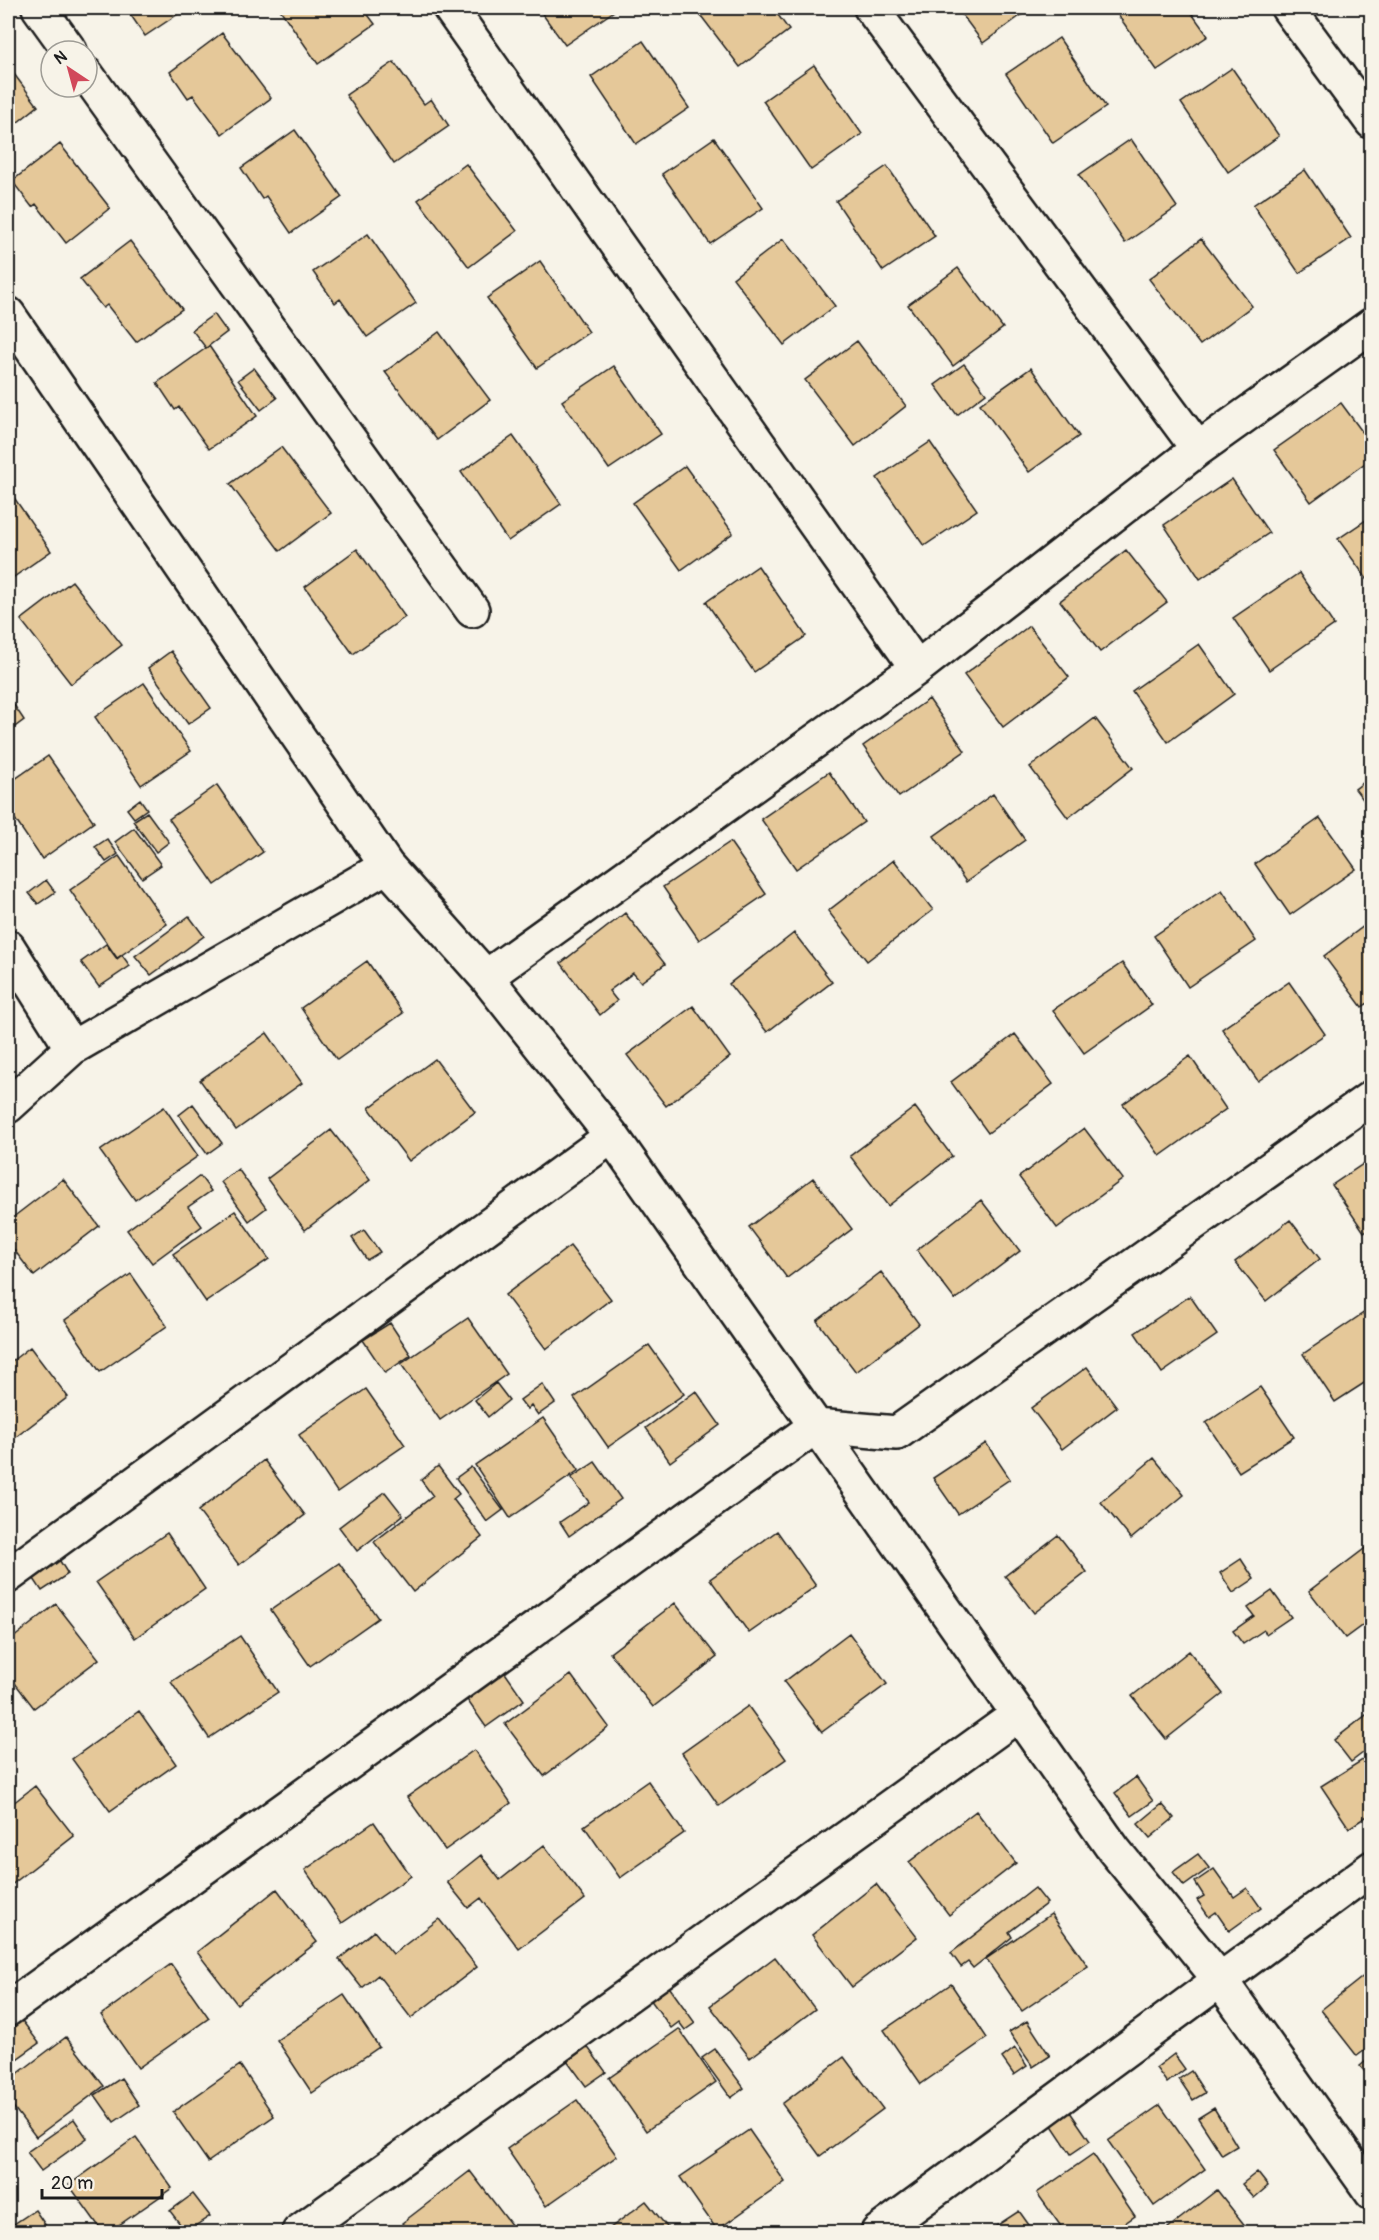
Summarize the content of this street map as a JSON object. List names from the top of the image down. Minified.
{"scale_bar":"20 m","north":"top left"}
